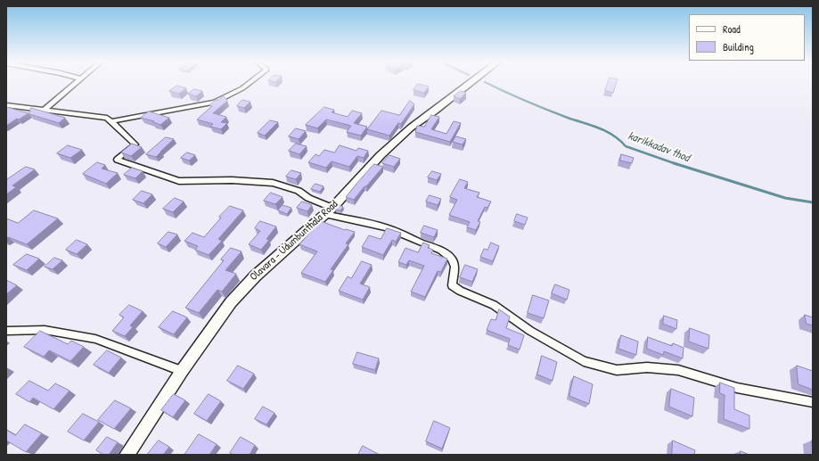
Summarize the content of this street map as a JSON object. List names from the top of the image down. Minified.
{"streets":{"main road":["Olavara - Udumbunthala Road"]},"water":["karikkadav thod"],"legend":["Road","Building"]}
